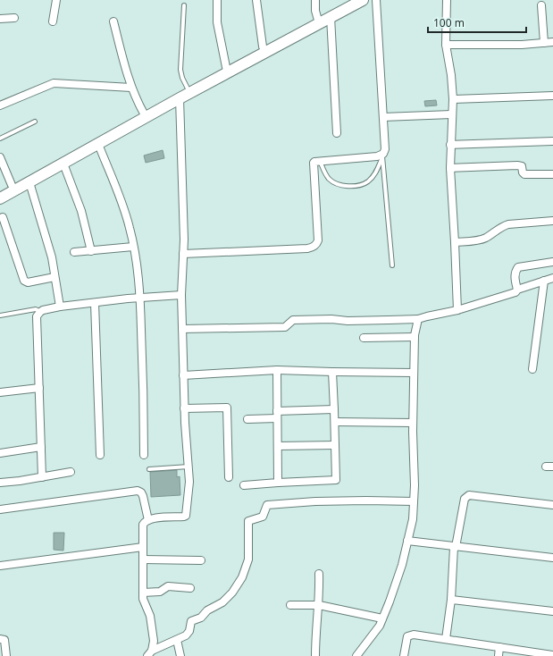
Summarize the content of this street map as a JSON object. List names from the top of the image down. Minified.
{"scale_bar":"100 m"}
